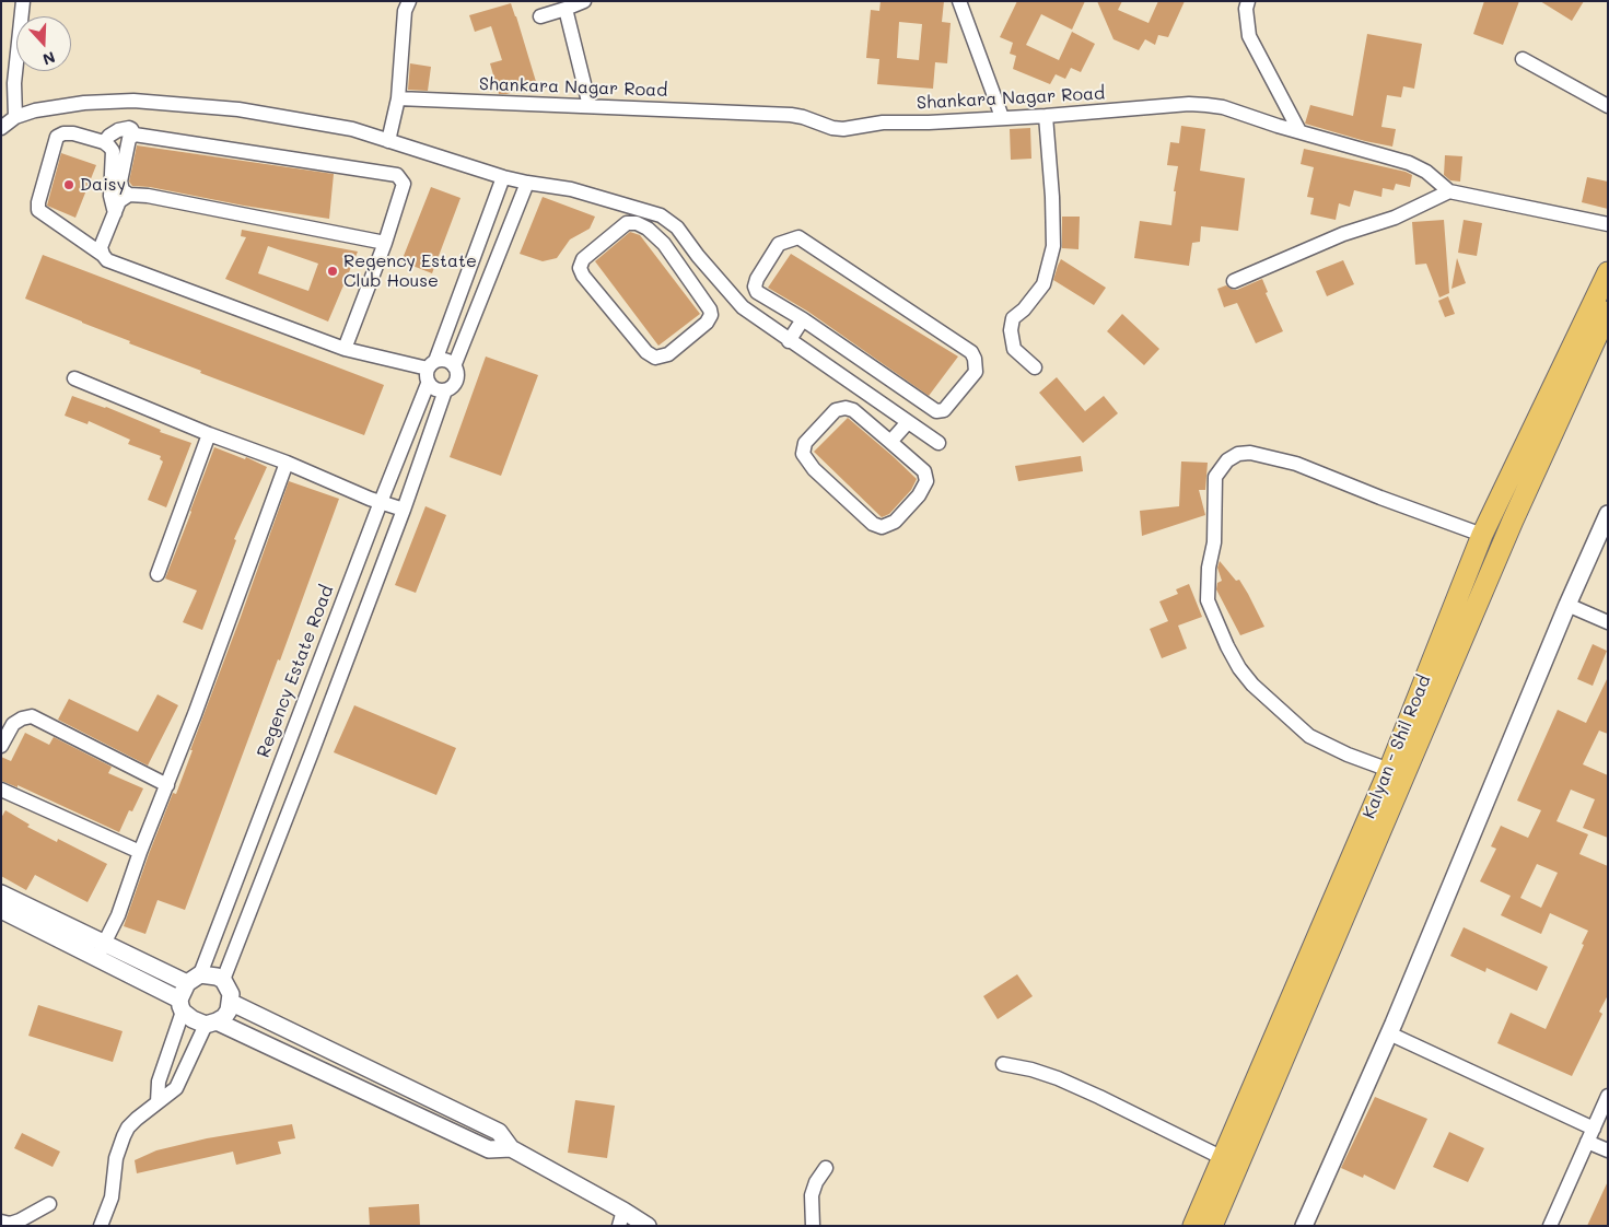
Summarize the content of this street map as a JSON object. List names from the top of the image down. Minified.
{"streets":{"main road":["Kalyan - Shil Road"],"street":["Shankara Nagar Road","Regency Estate Road"]},"places":["Daisy","Regency Estate Club House"],"north":"bottom"}
